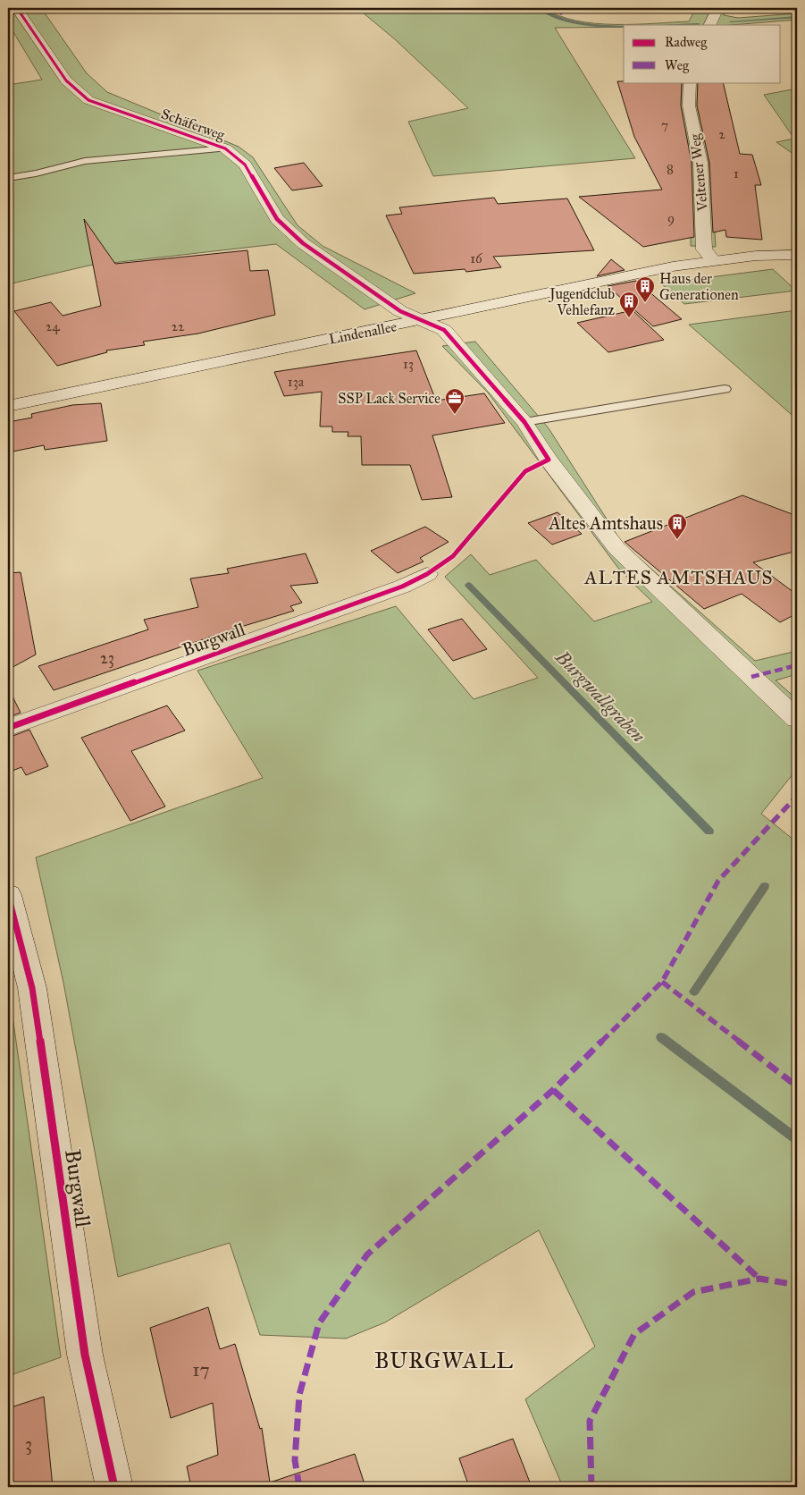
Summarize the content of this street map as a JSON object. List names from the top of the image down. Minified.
{"streets":{"street":["Schäferweg","Veltener Weg","Lindenallee","Burgwall"]},"crossings":[["Schäferweg","Lindenallee"],["Veltener Weg","Lindenallee"]],"districts":["ALTES AMTSHAUS","BURGWALL"],"water":["Burgwallgraben"],"places":{"building":["Haus der Generationen","Jugendclub Vehlefanz","Altes Amtshaus"],"office":["SSP Lack Service"]},"house_numbers":["7","2","8","1","9","16","24","22","13","13a","23","17","3"],"legend":["Radweg","Weg"]}
